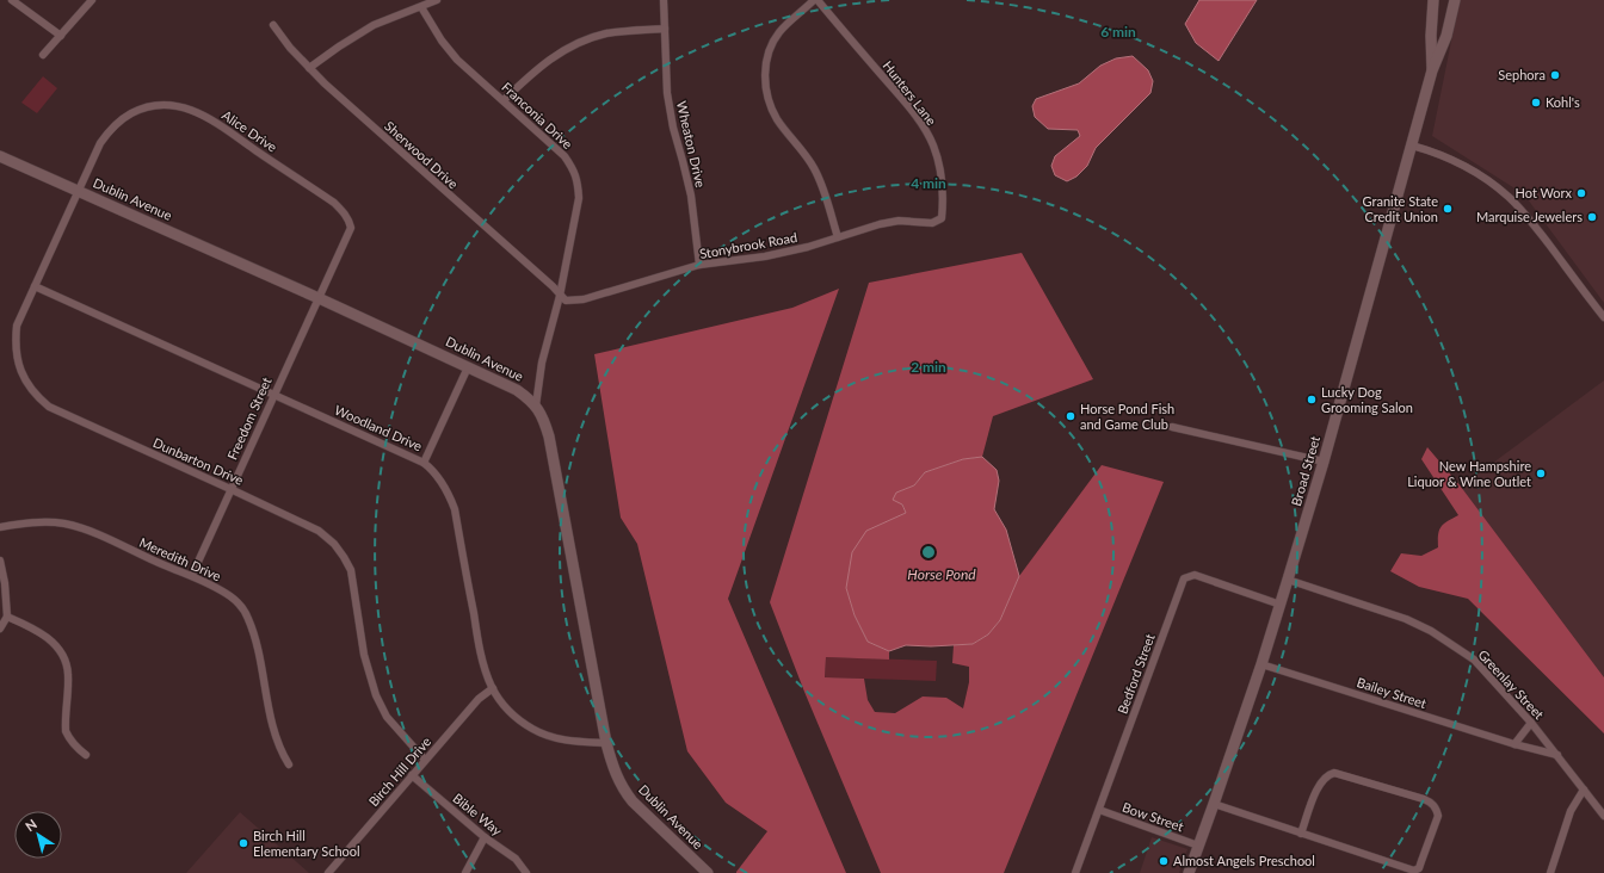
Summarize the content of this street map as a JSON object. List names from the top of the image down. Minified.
{"streets":{"street":["Hunters Lane","Franconia Drive","Alice Drive","Wheaton Drive","Sherwood Drive","Dublin Avenue","Stonybrook Road","Freedom Street","Woodland Drive","Dunbarton Drive","Broad Street","Meredith Drive","Bedford Street","Greenlay Street","Bailey Street","Birch Hill Drive","Bible Way","Bow Street"]},"crossings":[["Hunters Lane","Stonybrook Road"],["Franconia Drive","Sherwood Drive"],["Franconia Drive","Dublin Avenue"],["Franconia Drive","Stonybrook Road"],["Alice Drive","Dublin Avenue"],["Alice Drive","Freedom Street"],["Alice Drive","Dunbarton Drive"],["Wheaton Drive","Stonybrook Road"],["Sherwood Drive","Stonybrook Road"],["Dublin Avenue","Freedom Street"],["Dublin Avenue","Woodland Drive"],["Dublin Avenue","Dunbarton Drive"],["Freedom Street","Woodland Drive"],["Freedom Street","Dunbarton Drive"],["Freedom Street","Meredith Drive"],["Woodland Drive","Dunbarton Drive"],["Woodland Drive","Birch Hill Drive"],["Dunbarton Drive","Birch Hill Drive"],["Broad Street","Bedford Street"],["Broad Street","Greenlay Street"],["Broad Street","Bailey Street"],["Broad Street","Bow Street"],["Bedford Street","Bow Street"],["Greenlay Street","Bailey Street"],["Birch Hill Drive","Bible Way"]],"water":["Horse Pond"],"places":["Sephora","Kohl's","Hot Worx","Granite State Credit Union","Marquise Jewelers","Lucky Dog Grooming Salon","Horse Pond Fish and Game Club","New Hampshire Liquor & Wine Outlet","Birch Hill Elementary School","Almost Angels Preschool"],"north":"top left","rings":["6 min","4 min","2 min"]}
